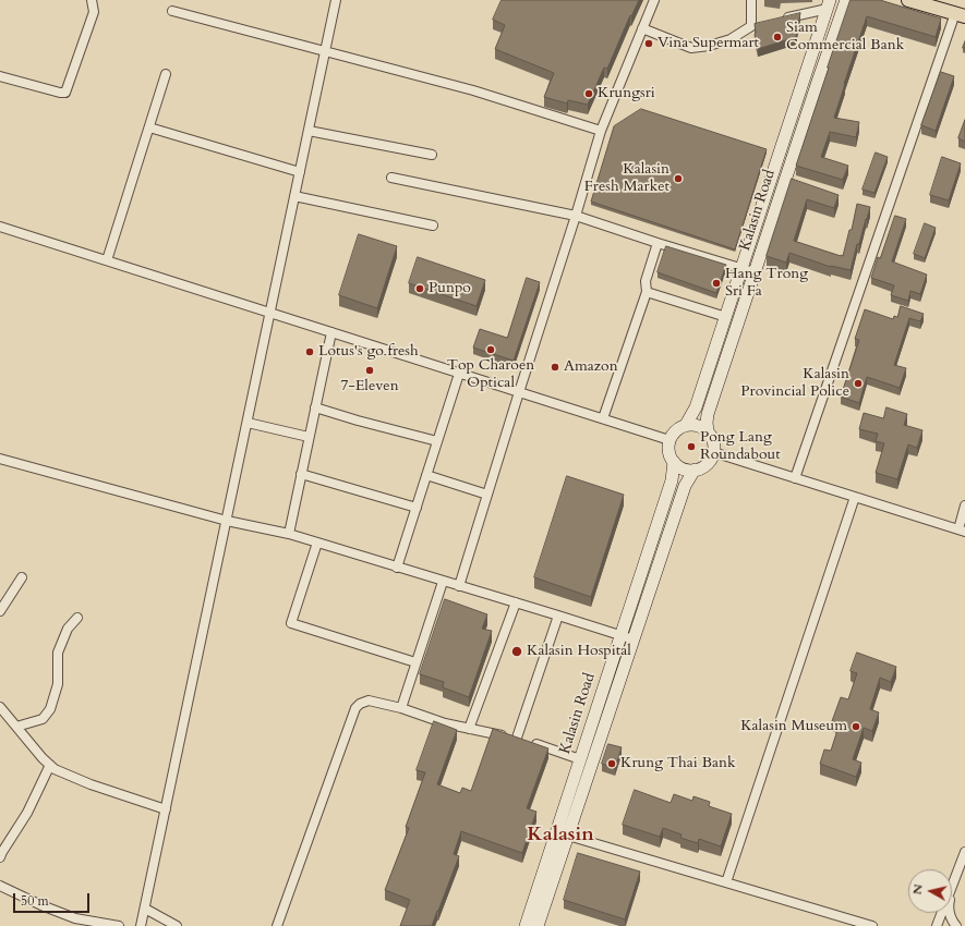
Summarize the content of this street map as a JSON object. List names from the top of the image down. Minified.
{"streets":{"main road":["Kalasin Road"]},"districts":["Kalasin"],"places":["Siam Commercial Bank","Vina Supermart","Krungsri","Kalasin Fresh Market","Hang Trong Sri Fa","Punpo","Top Charoen Optical","Lotus's go fresh","Amazon","7-Eleven","Kalasin Provincial Police","Pong Lang Roundabout","Kalasin Hospital","Kalasin Museum","Krung Thai Bank"],"scale_bar":"50 m","north":"left"}
